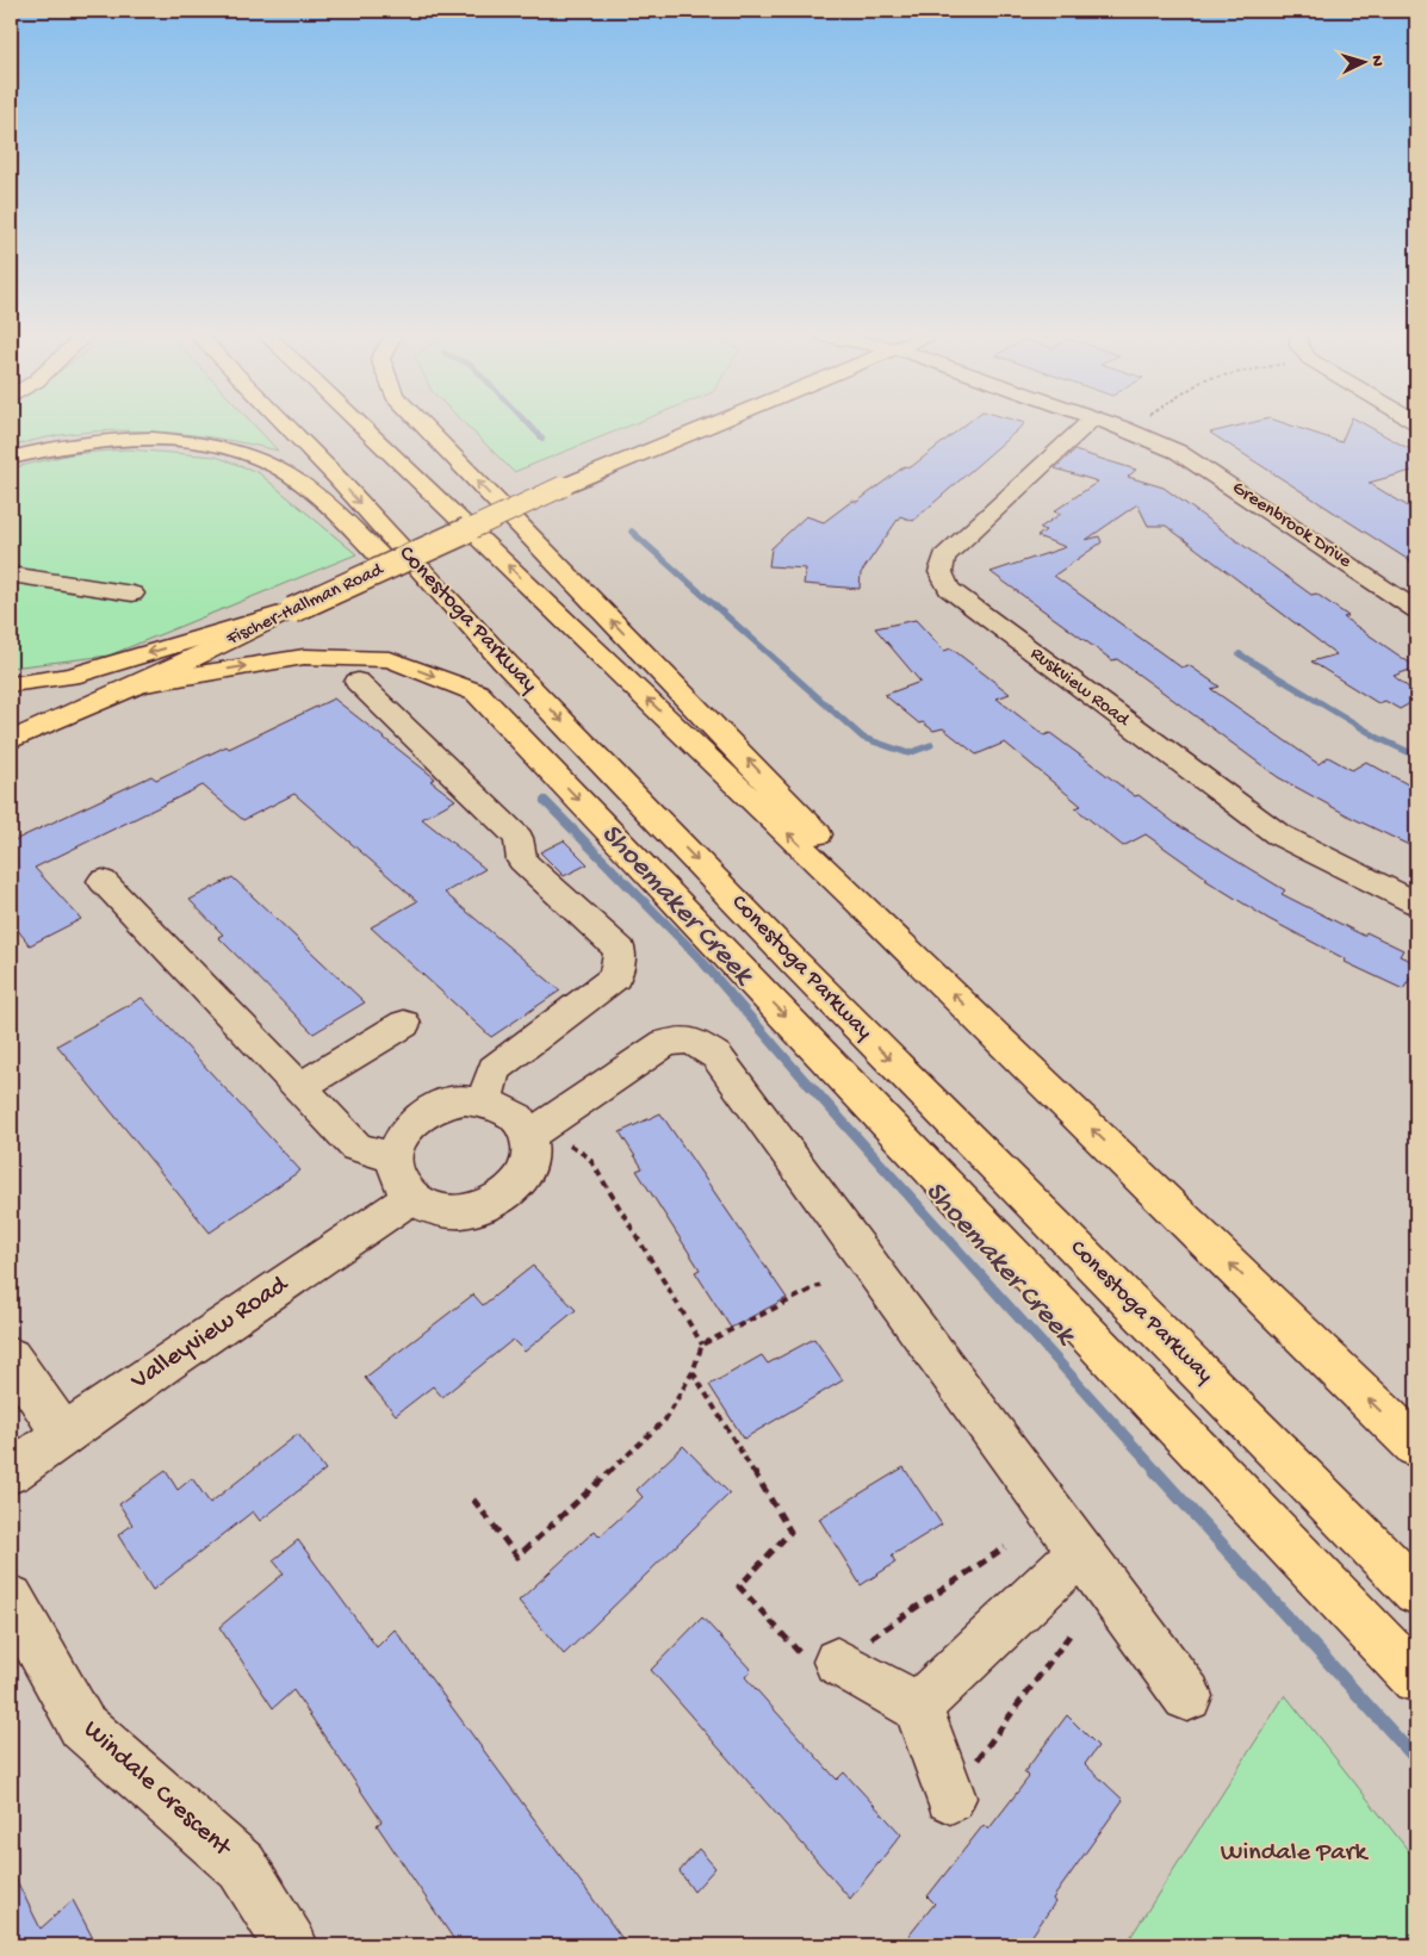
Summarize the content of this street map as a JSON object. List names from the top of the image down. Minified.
{"streets":{"main road":["Fischer-Hallman Road","Conestoga Parkway"],"street":["Greenbrook Drive","Ruskview Road","Valleyview Road","Windale Crescent"]},"water":["Shoemaker Creek"],"parks":["Windale Park"],"north":"right"}
